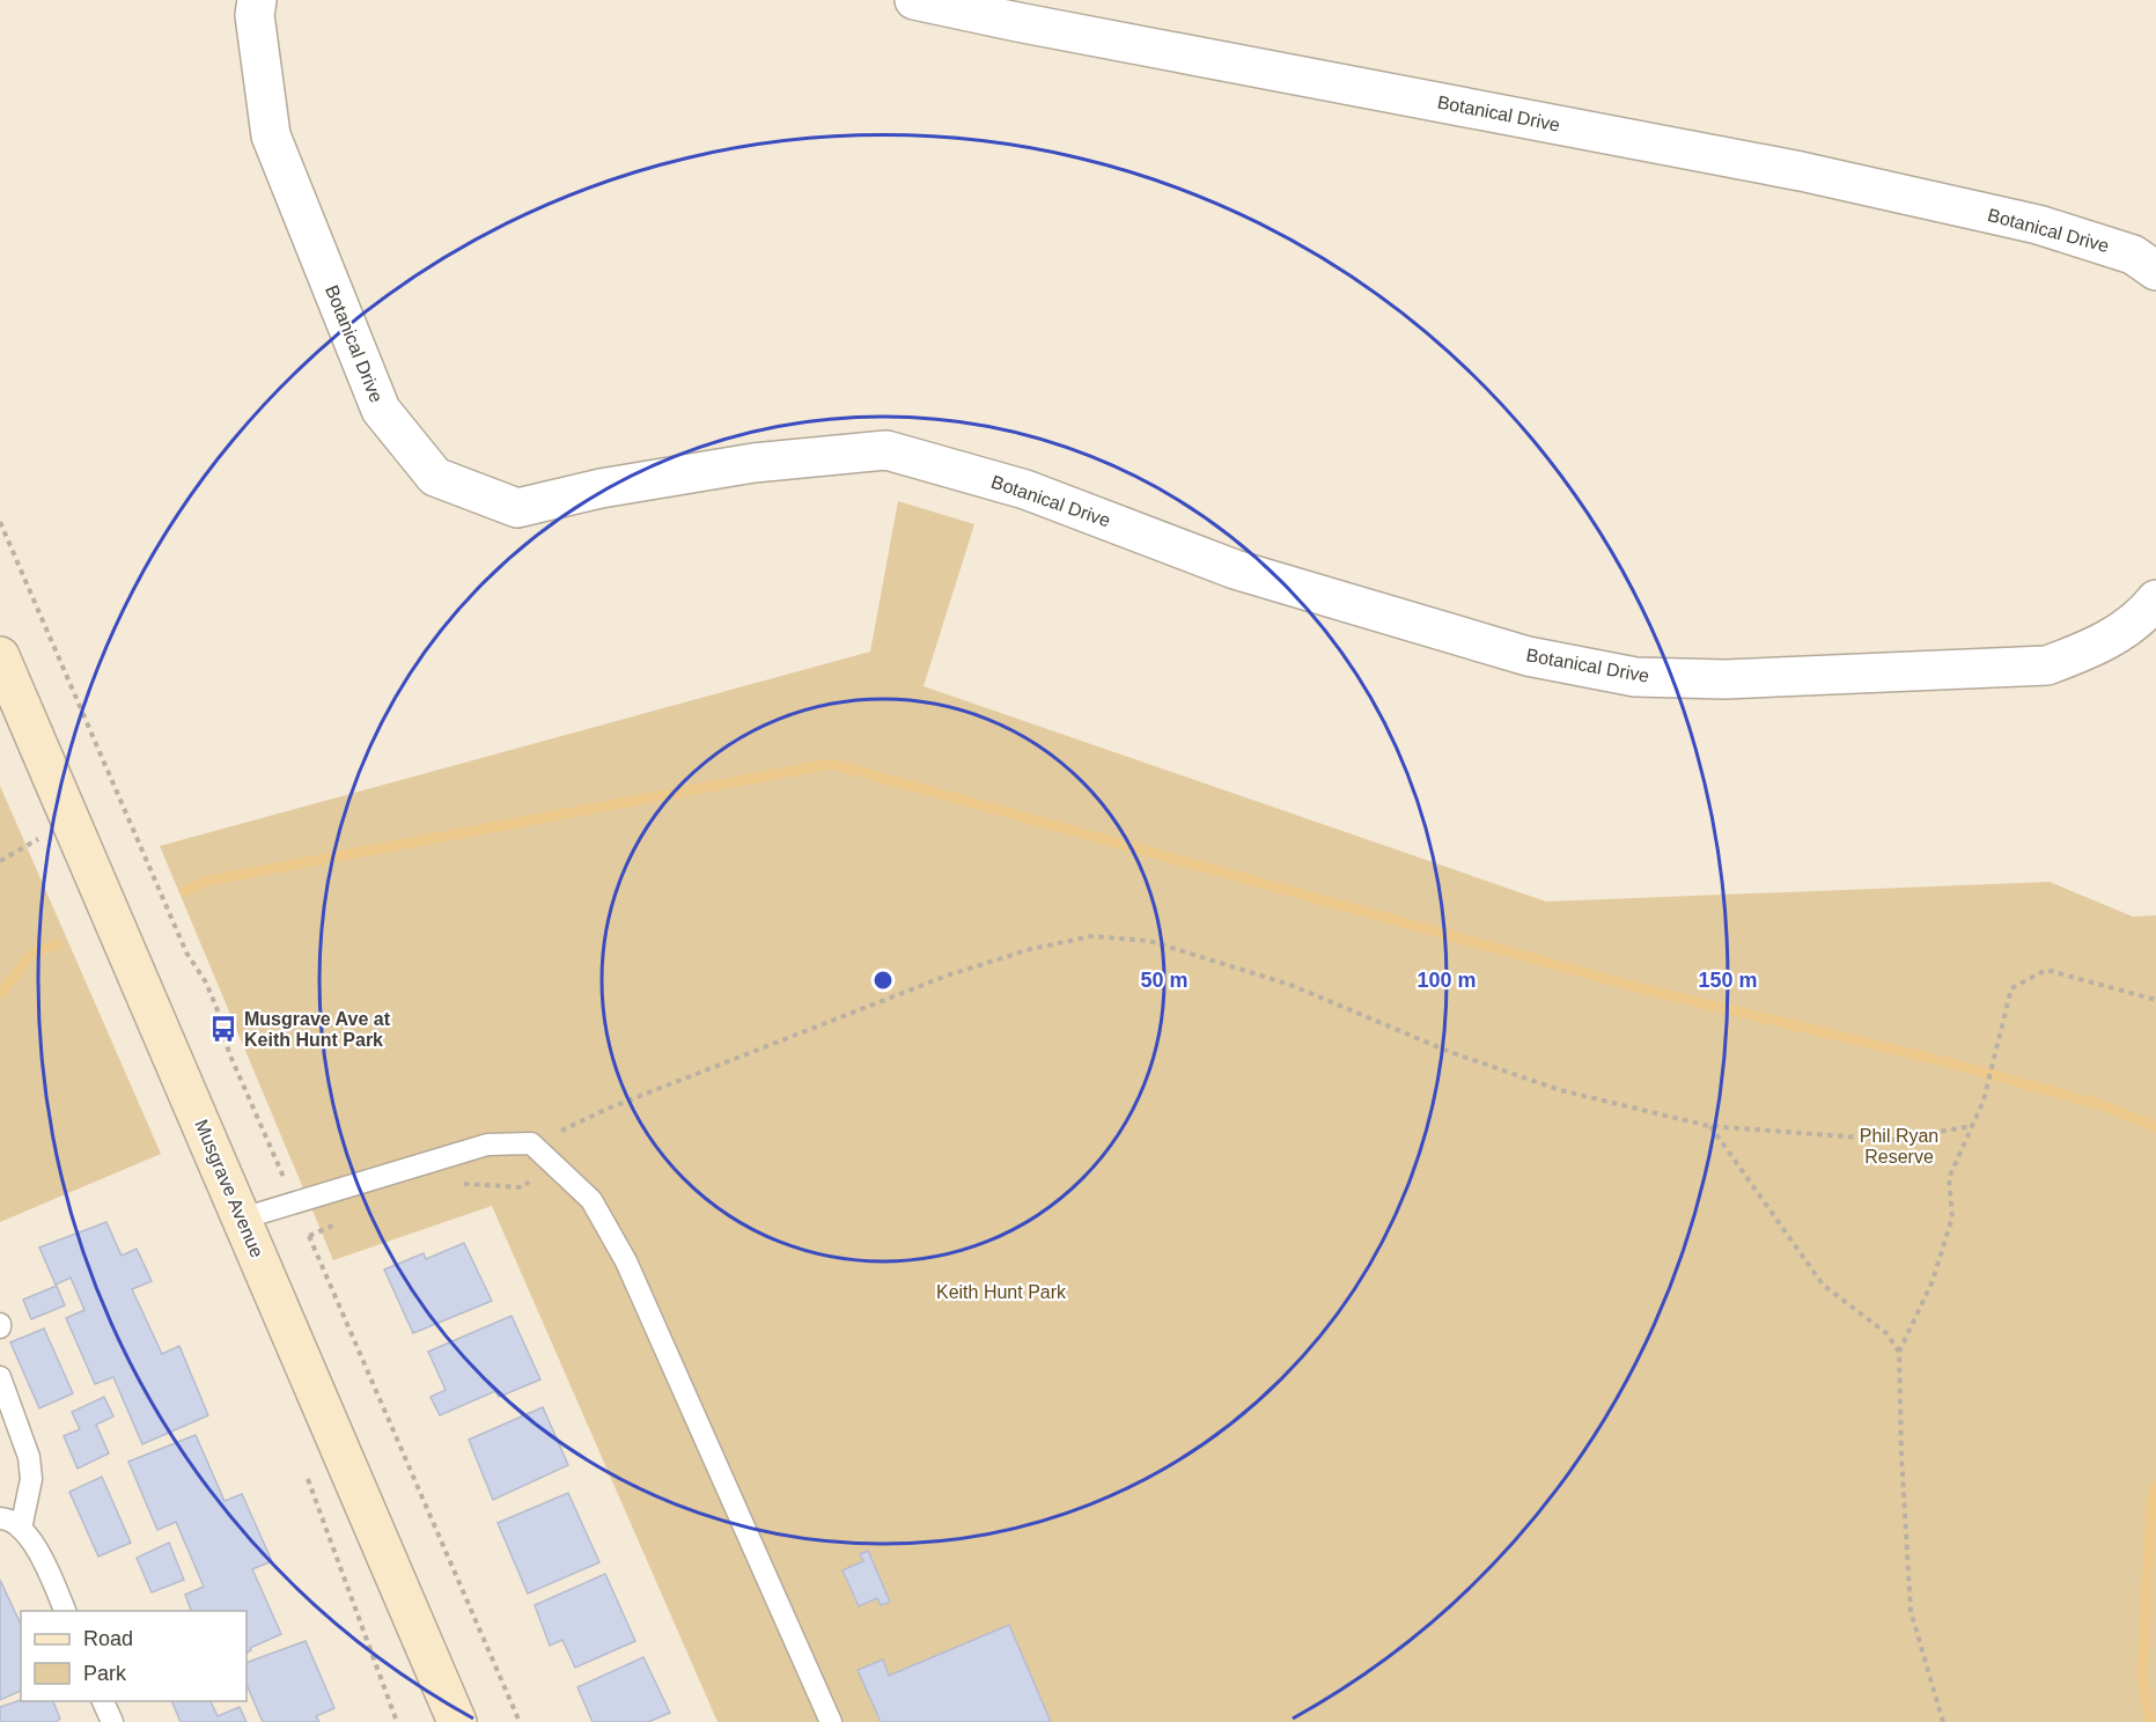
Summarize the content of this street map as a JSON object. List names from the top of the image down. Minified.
{"streets":{"main road":["Musgrave Avenue"],"street":["Botanical Drive"]},"parks":["Phil Ryan Reserve","Keith Hunt Park"],"places":{"bus stop":["Musgrave Ave at Keith Hunt Park"]},"legend":["Road","Park"],"rings":["50 m","100 m","150 m"]}
